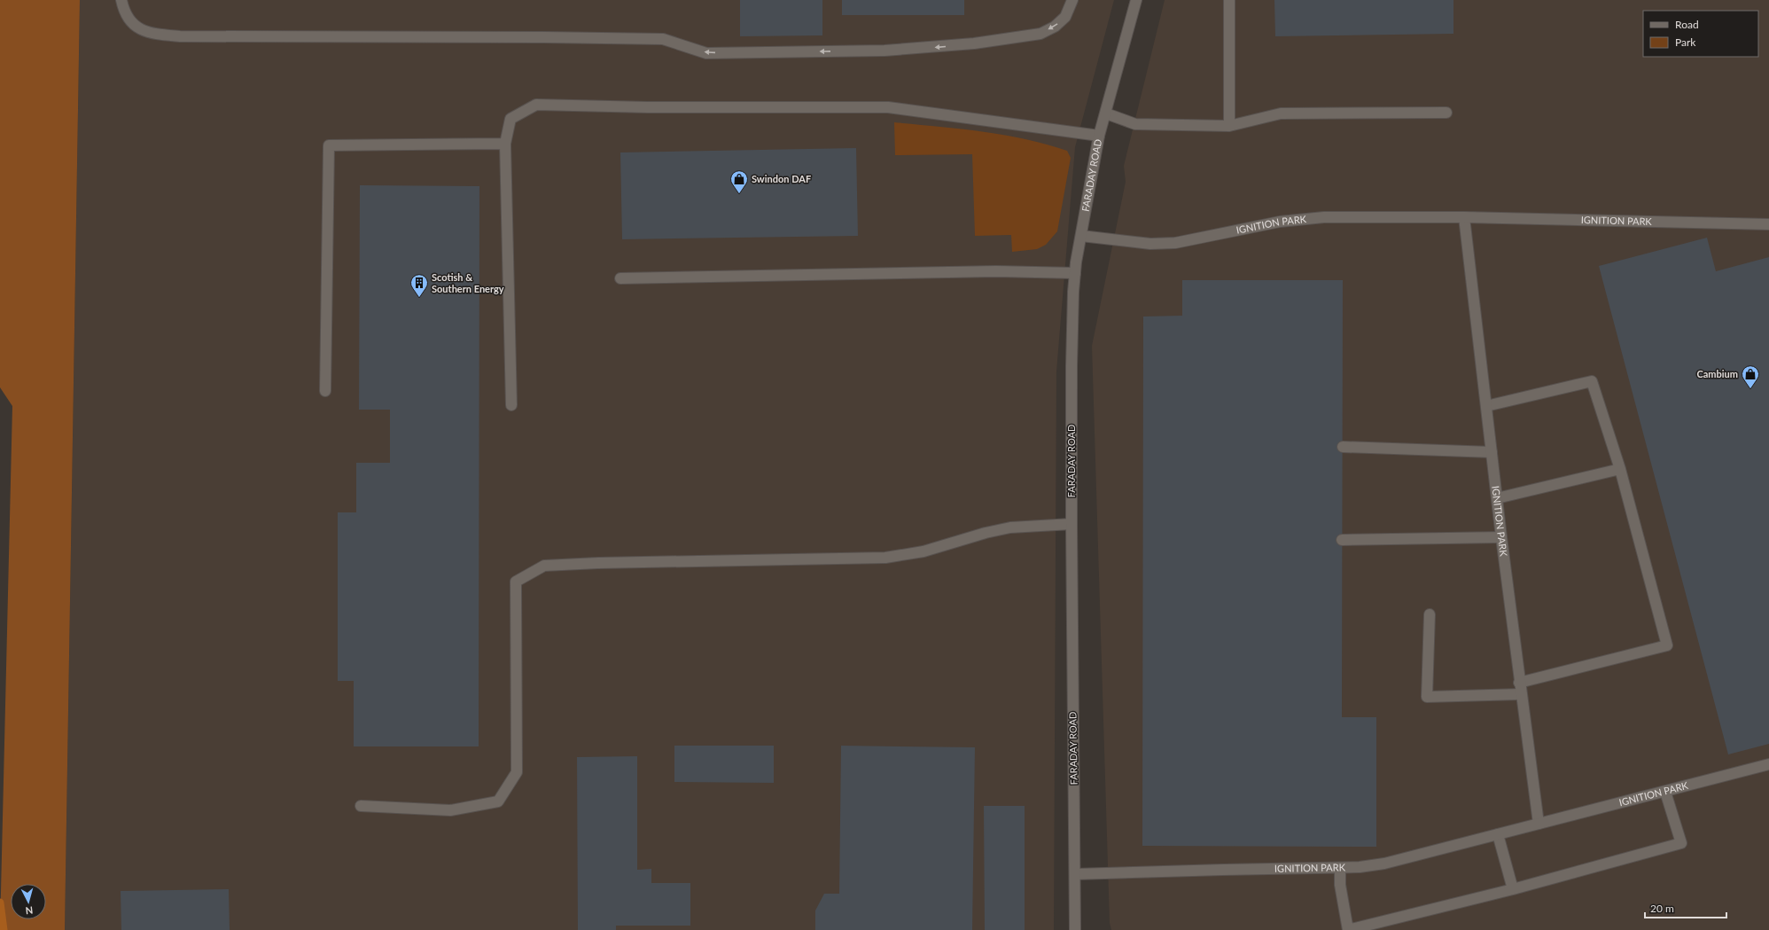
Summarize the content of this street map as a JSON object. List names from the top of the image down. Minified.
{"streets":{"street":["FARADAY ROAD","IGNITION PARK"]},"crossings":[["FARADAY ROAD","IGNITION PARK"]],"places":{"shop":["Swindon DAF","Cambium"],"building":["Scotish & Southern Energy"]},"legend":["Road","Park"],"scale_bar":"20 m","north":"bottom"}
